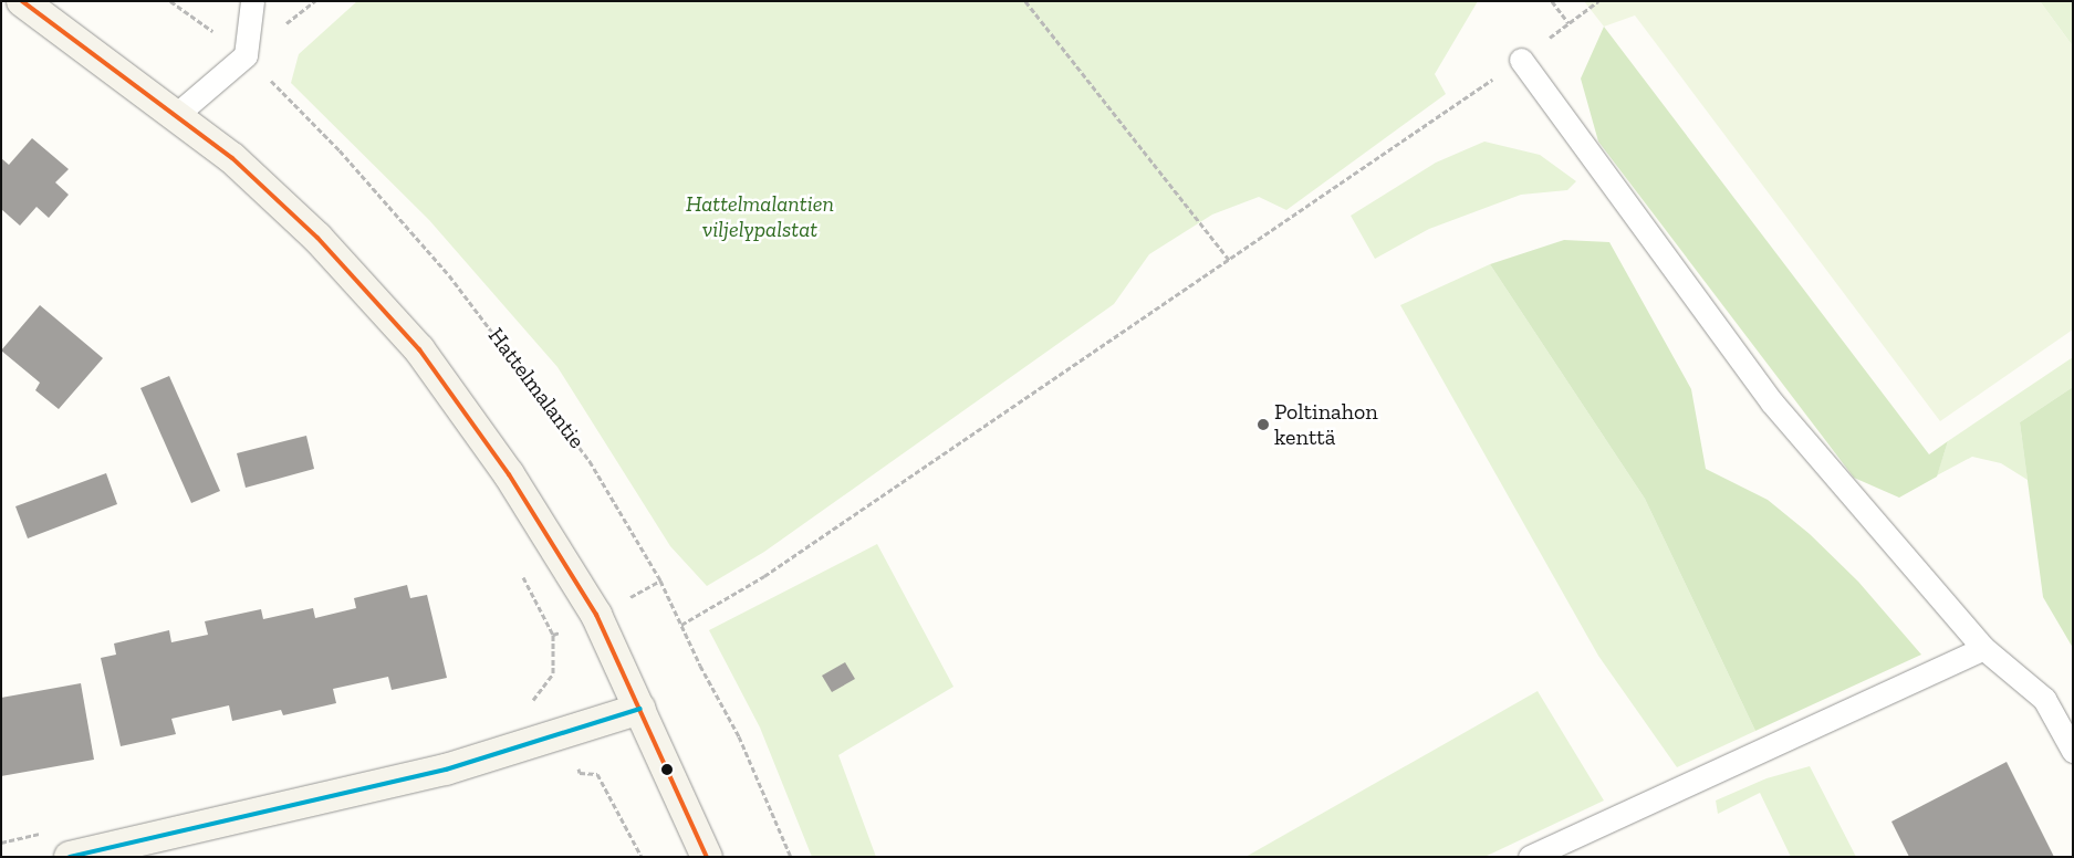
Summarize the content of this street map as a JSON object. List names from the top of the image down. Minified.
{"streets":{"path":["Hattelmalantie"]},"parks":["Hattelmalantien viljelypalstat"],"places":["Poltinahon kenttä"]}
